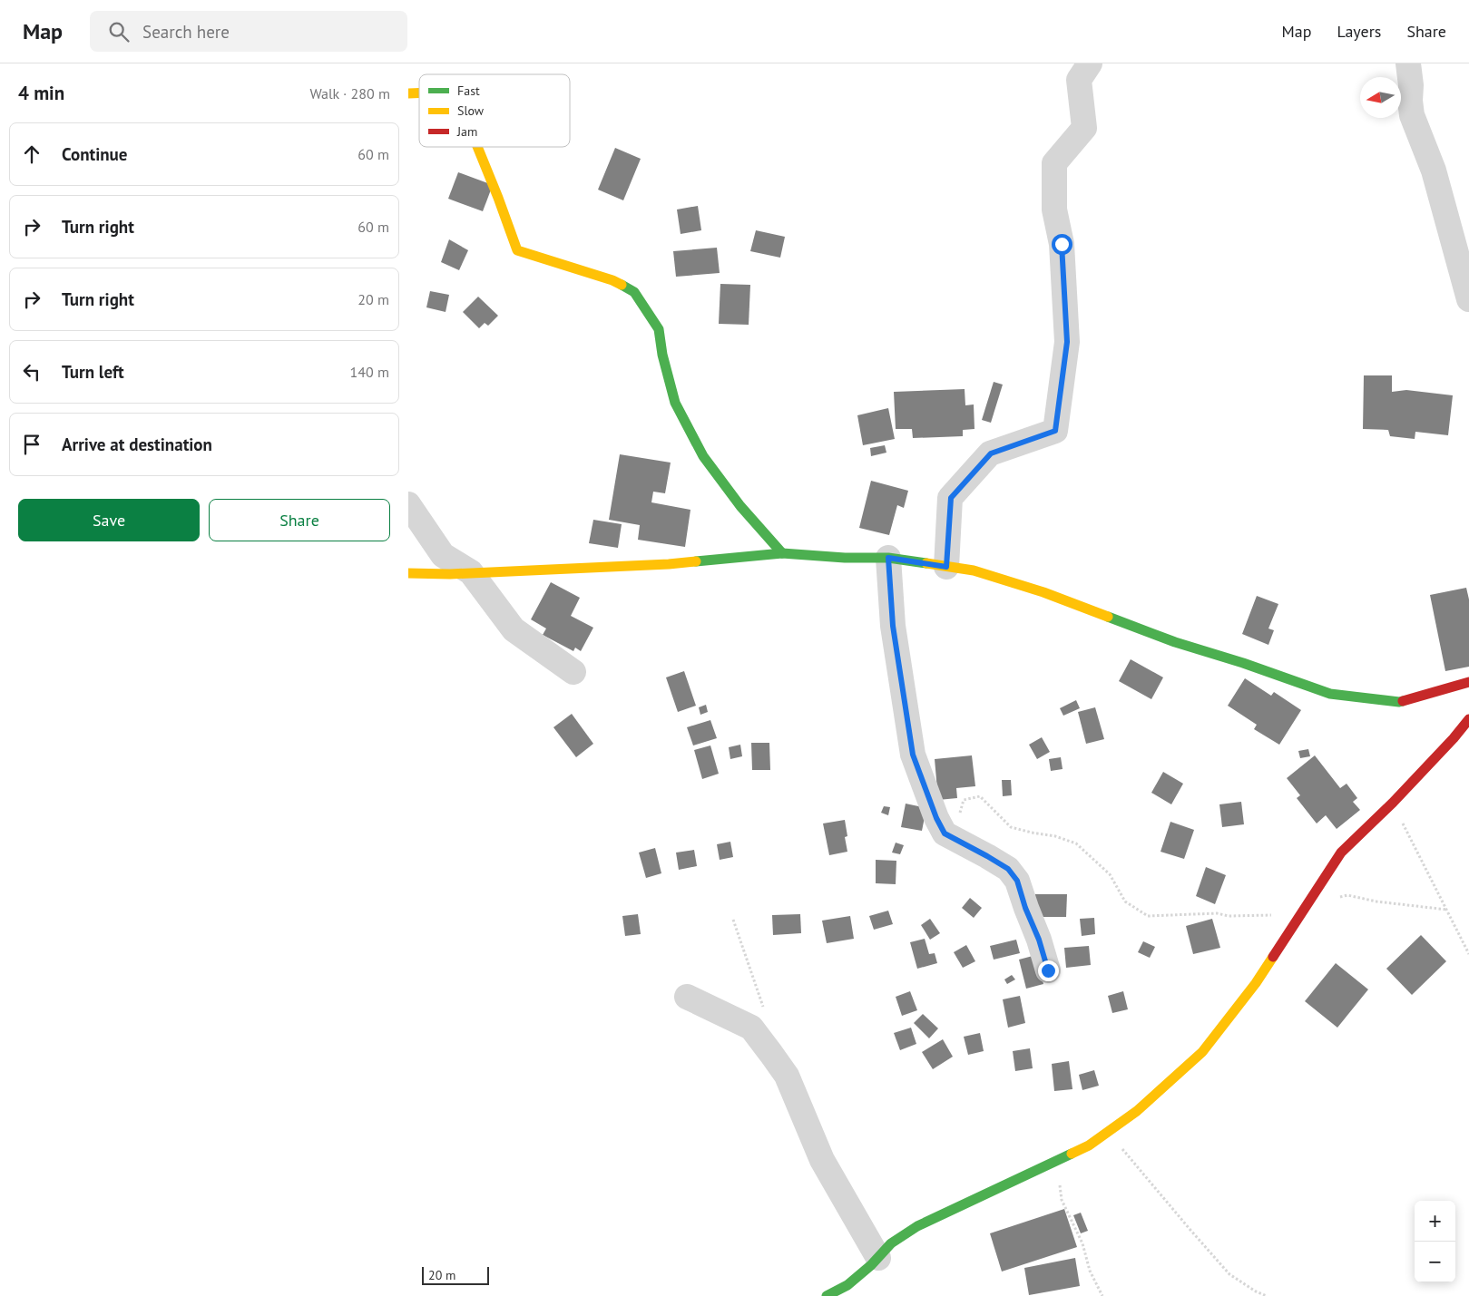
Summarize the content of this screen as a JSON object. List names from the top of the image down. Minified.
{"legend":["Fast","Slow","Jam"],"scale_bar":"20 m","north":"left","page":{"header":"Map","search":"Search here","nav":["Map","Layers","Share"],"heading":["4 min","Walk · 280 m"],"list":[["Continue","60 m"],["Turn right","60 m"],["Turn right","20 m"],["Turn left","140 m"],"Arrive at destination"],"buttons":["Save","Share"],"map_buttons":["+","−"],"scale":"20 m"}}
